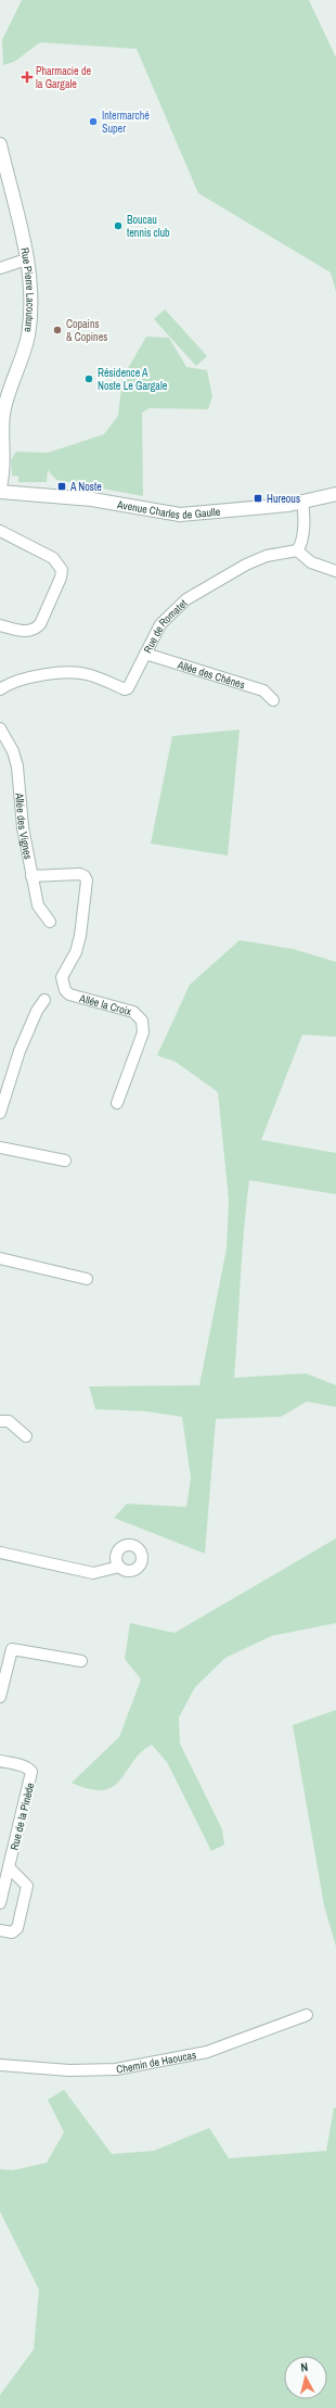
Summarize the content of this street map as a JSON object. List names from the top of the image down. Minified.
{"streets":{"street":["Rue Pierre Lacouture","Avenue Charles de Gaulle","Rue de Romatet","Allée des Chênes","Allée des Vignes","Allée la Croix","Rue de la Pinède","Chemin de Haoucas"]},"crossings":[["Rue de Romatet","Allée des Chênes"],["Allée des Vignes","Allée la Croix"]],"places":{"health":["Pharmacie de la Gargale"],"other":["Intermarché Super","Boucau tennis club","Copains & Copines","Résidence A Noste Le Gargale"],"transit":["A Noste","Hureous"]},"north":"top"}
